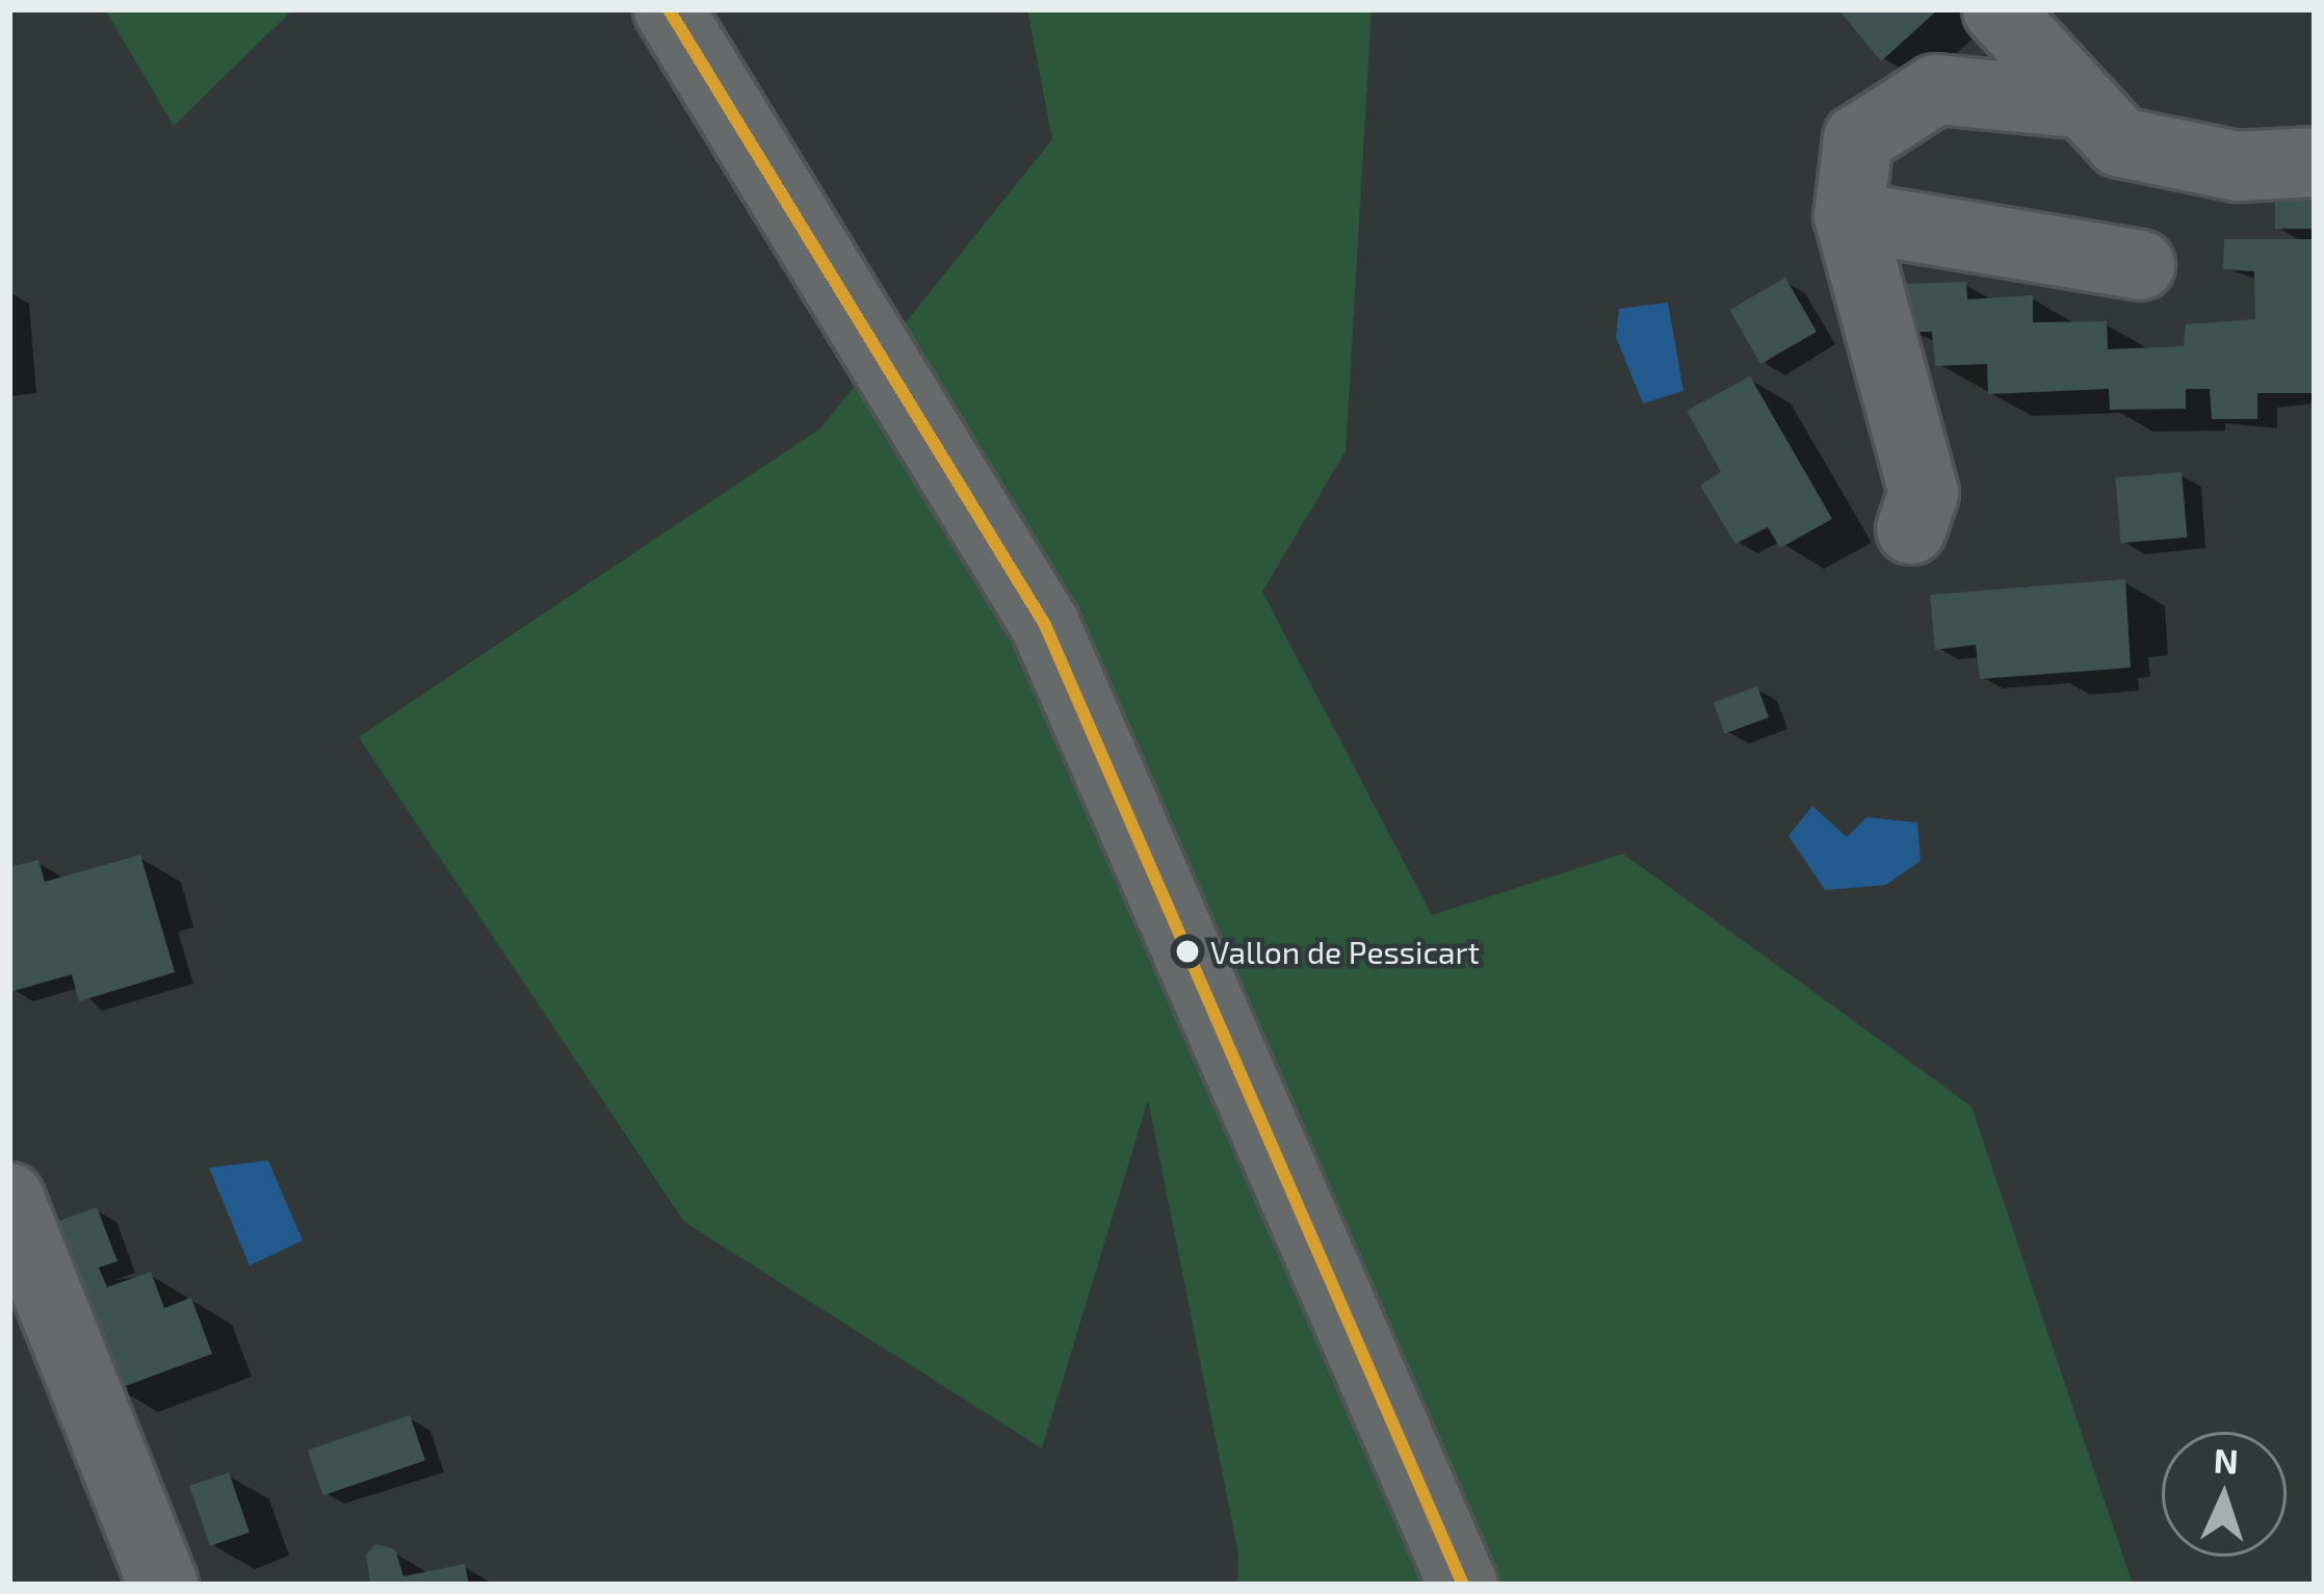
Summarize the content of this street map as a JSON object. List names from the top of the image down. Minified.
{"places":["Vallon de Pessicart"],"north":"top"}
